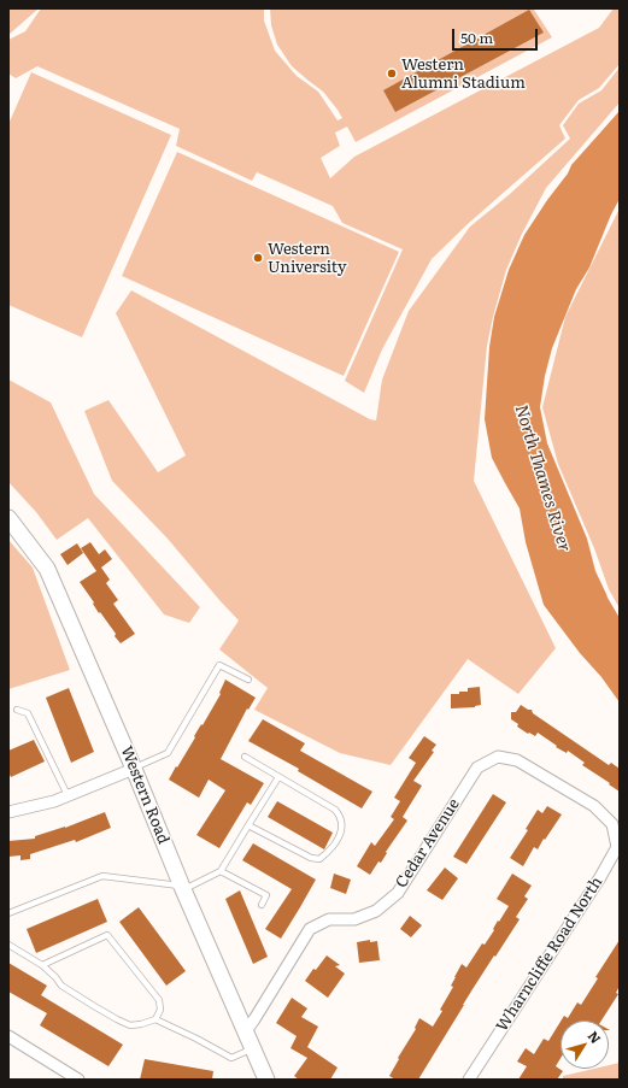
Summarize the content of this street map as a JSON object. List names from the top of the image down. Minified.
{"streets":{"main road":["Western Road"],"street":["Cedar Avenue","Wharncliffe Road North"]},"crossings":[["Western Road","Cedar Avenue"],["Cedar Avenue","Wharncliffe Road North"]],"water":["North Thames River"],"places":["Western Alumni Stadium","Western University"],"scale_bar":"50 m","north":"top right"}
